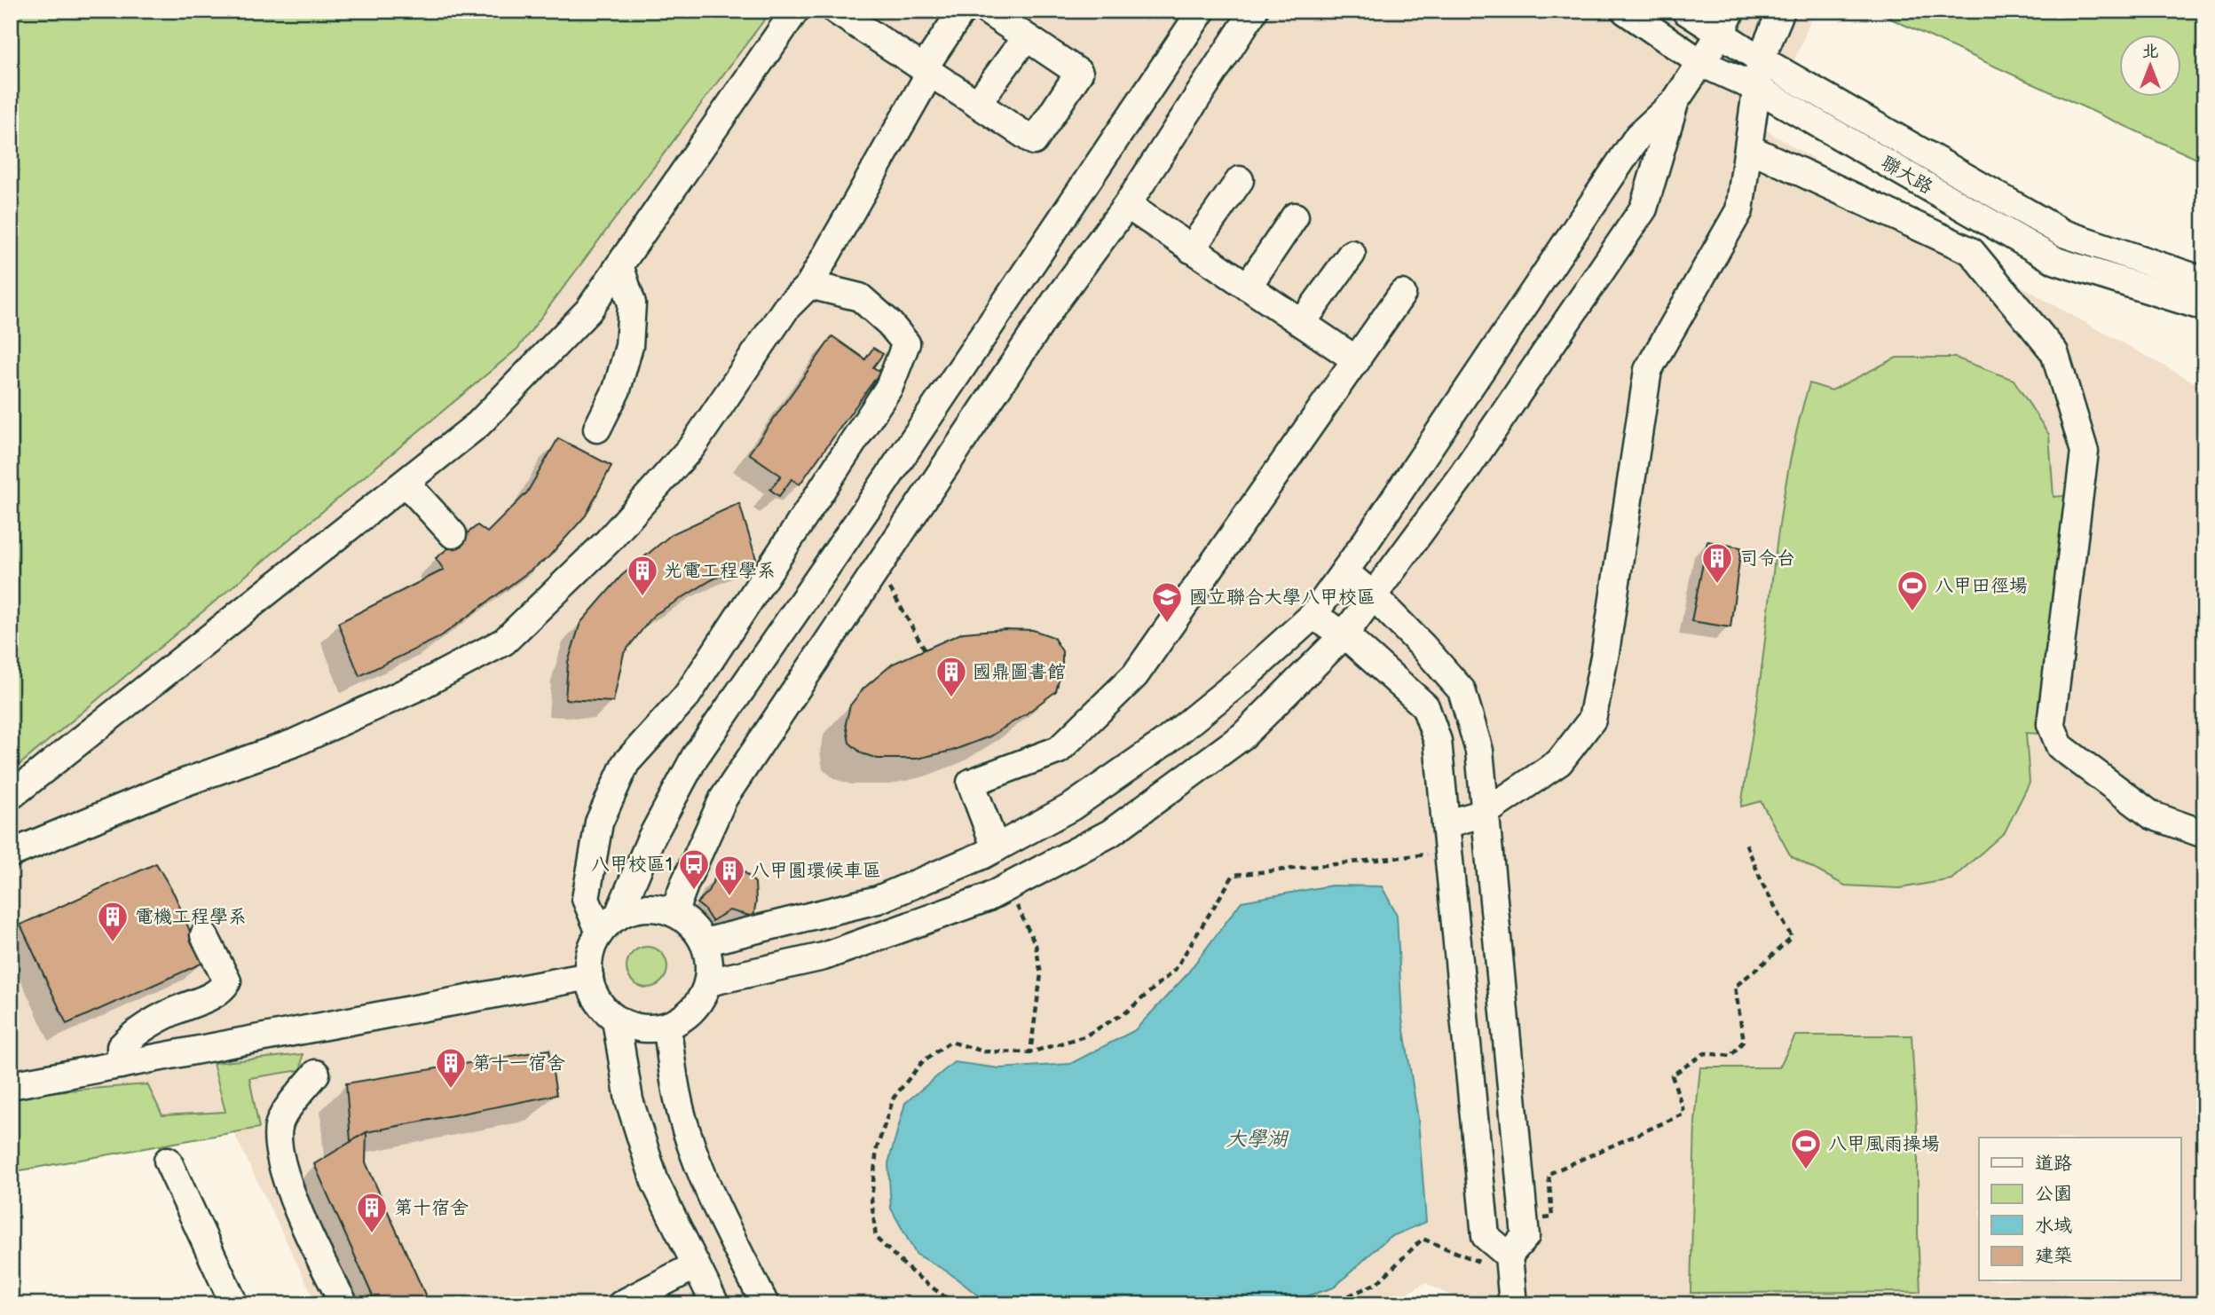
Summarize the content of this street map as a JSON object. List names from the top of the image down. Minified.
{"streets":{"street":["聯大路"]},"water":["大學湖"],"places":{"building":["司令台","光電工程學系","國鼎圖書館","八甲圓環候車區","電機工程學系","第十一宿舍","第十宿舍"],"sports":["八甲田徑場","八甲風雨操場"],"school or university":["國立聯合大學八甲校區"],"bus stop":["八甲校區1"]},"legend":["道路","公園","水域","建築"],"north":"top"}
